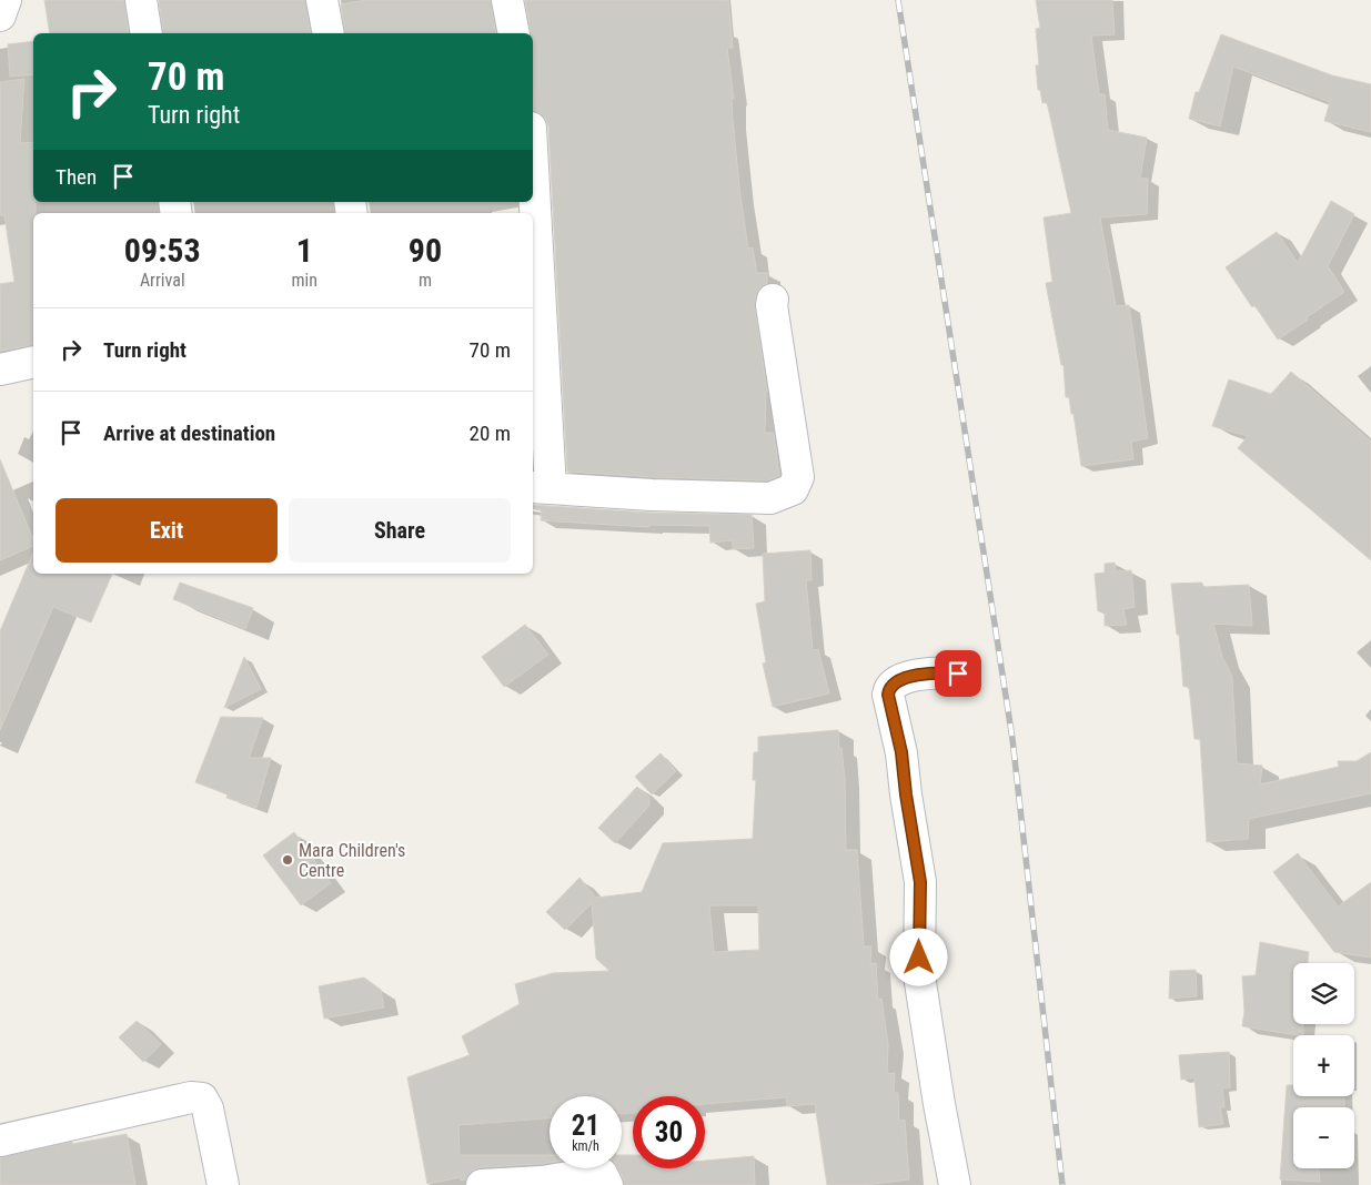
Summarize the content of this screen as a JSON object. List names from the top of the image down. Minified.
{"places":["Mara Children's Centre"],"page":{"turn":["70 m","Turn right"],"then":"Then","eta":["09:53","Arrival","1","min","90","m"],"list":[{"name":"Turn right","value":"70 m"},{"name":"Arrive at destination","value":"20 m"}],"buttons":["Exit","Share"],"map_buttons":["+","−"],"speed":"21 km/h","limit":"30"}}
